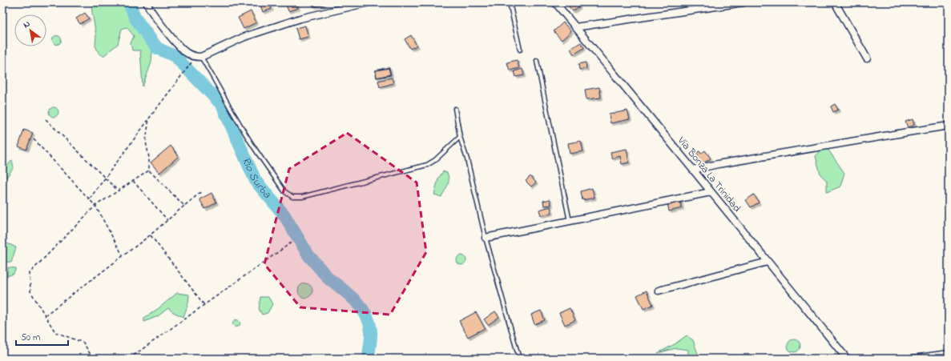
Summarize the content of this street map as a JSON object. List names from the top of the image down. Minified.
{"streets":{"street":["Vía Bonza La Trinidad"]},"water":["Río Surba"],"scale_bar":"50 m","north":"top left"}
